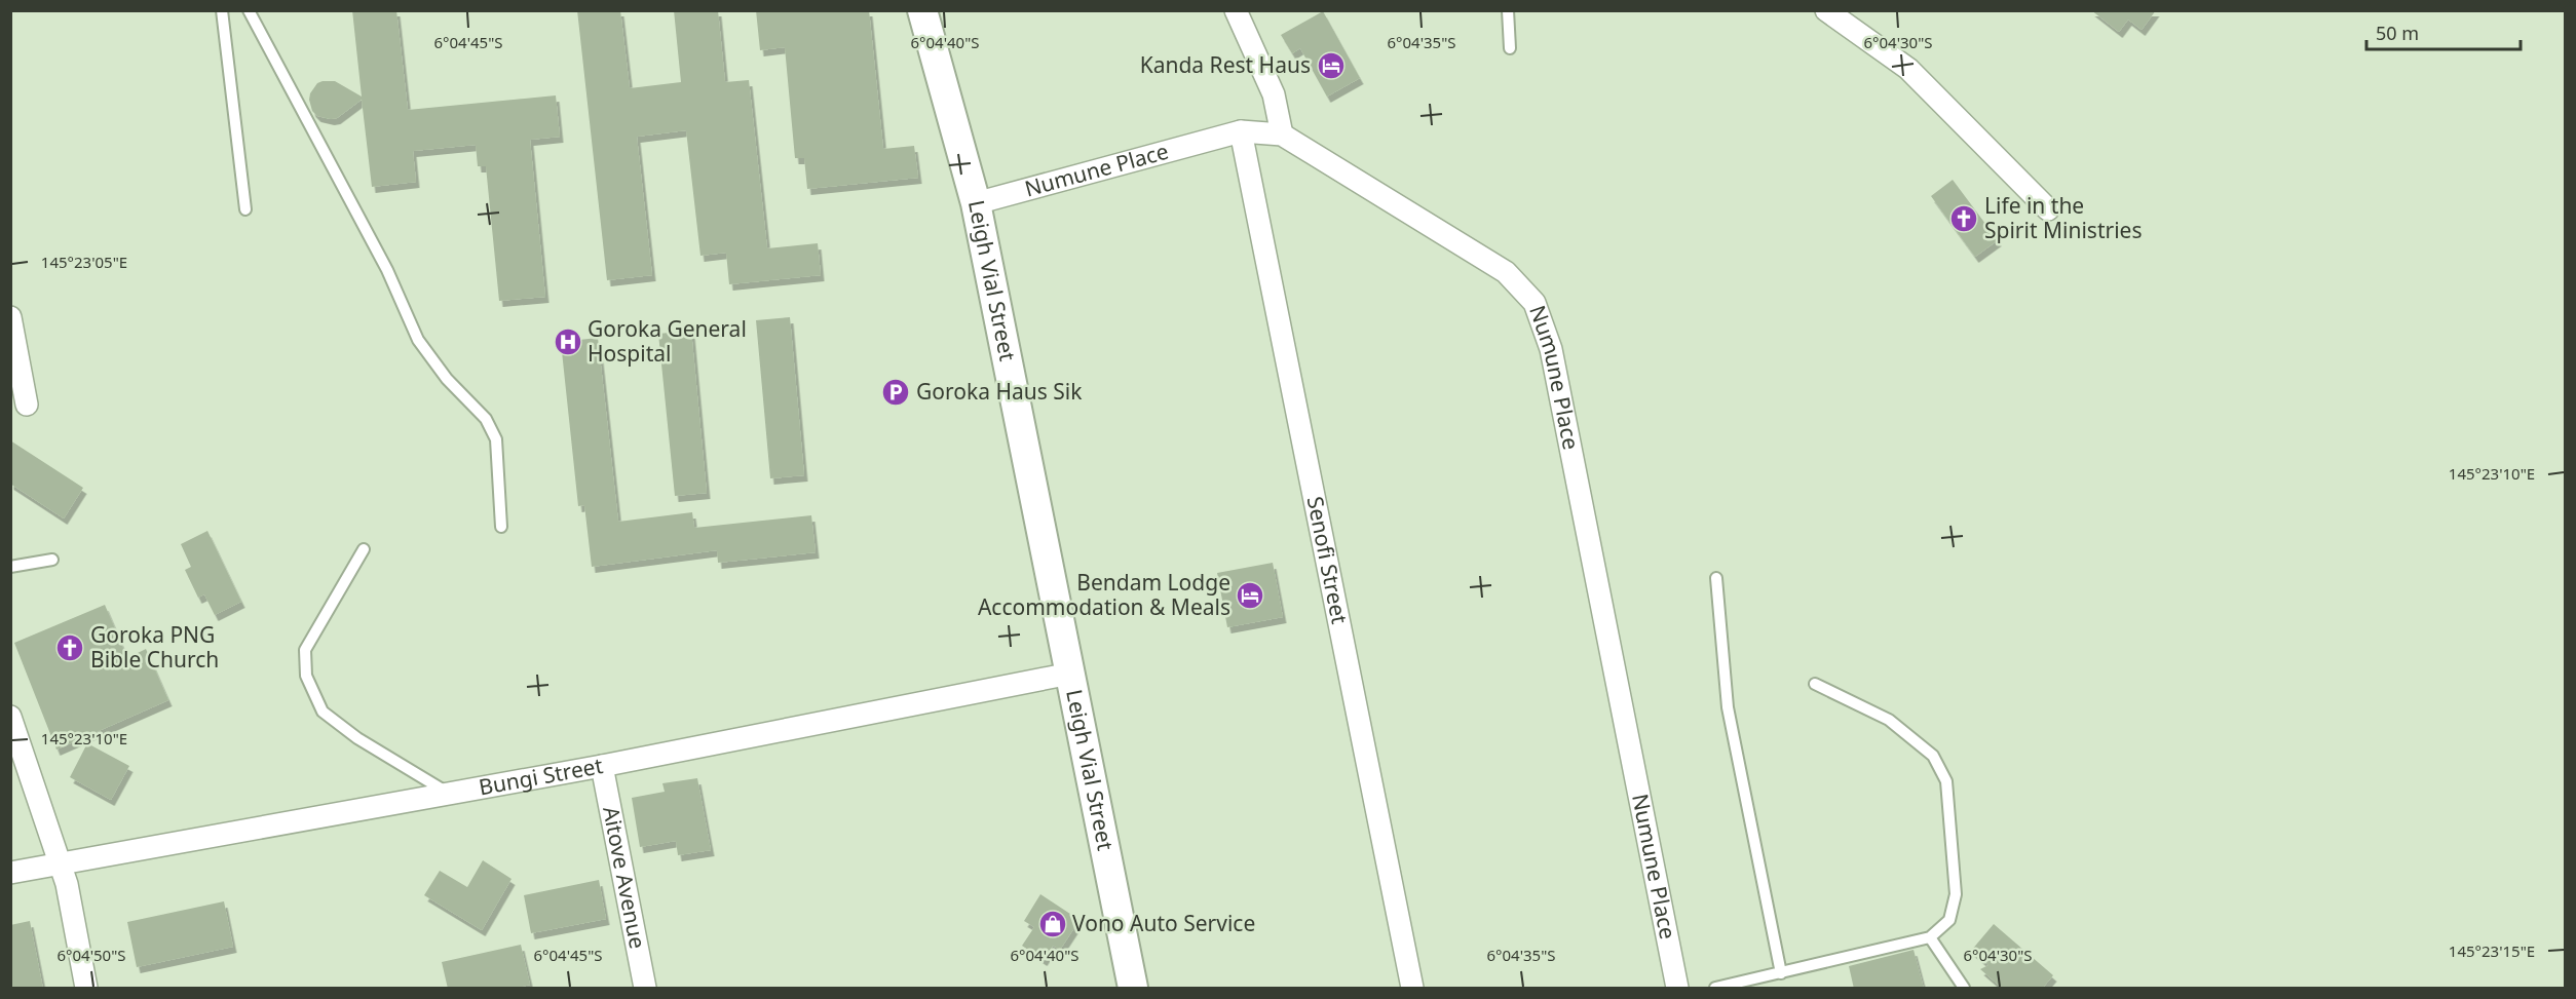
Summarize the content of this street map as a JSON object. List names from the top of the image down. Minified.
{"streets":{"street":["Numune Place","Leigh Vial Street","Senofi Street","Bungi Street","Aitove Avenue"]},"crossings":[["Numune Place","Leigh Vial Street"],["Numune Place","Senofi Street"],["Leigh Vial Street","Bungi Street"],["Bungi Street","Aitove Avenue"]],"places":{"hotel":["Kanda Rest Haus","Bendam Lodge Accommodation & Meals"],"church":["Life in the Spirit Ministries","Goroka PNG Bible Church"],"hospital":["Goroka General Hospital"],"parking":["Goroka Haus Sik"],"shop":["Vono Auto Service"]},"scale_bar":"50 m","coordinates":["6°04'45\"S","6°04'40\"S","6°04'35\"S","6°04'30\"S","145°23'05\"E","145°23'10\"E","145°23'15\"E","6°04'50\"S"]}
